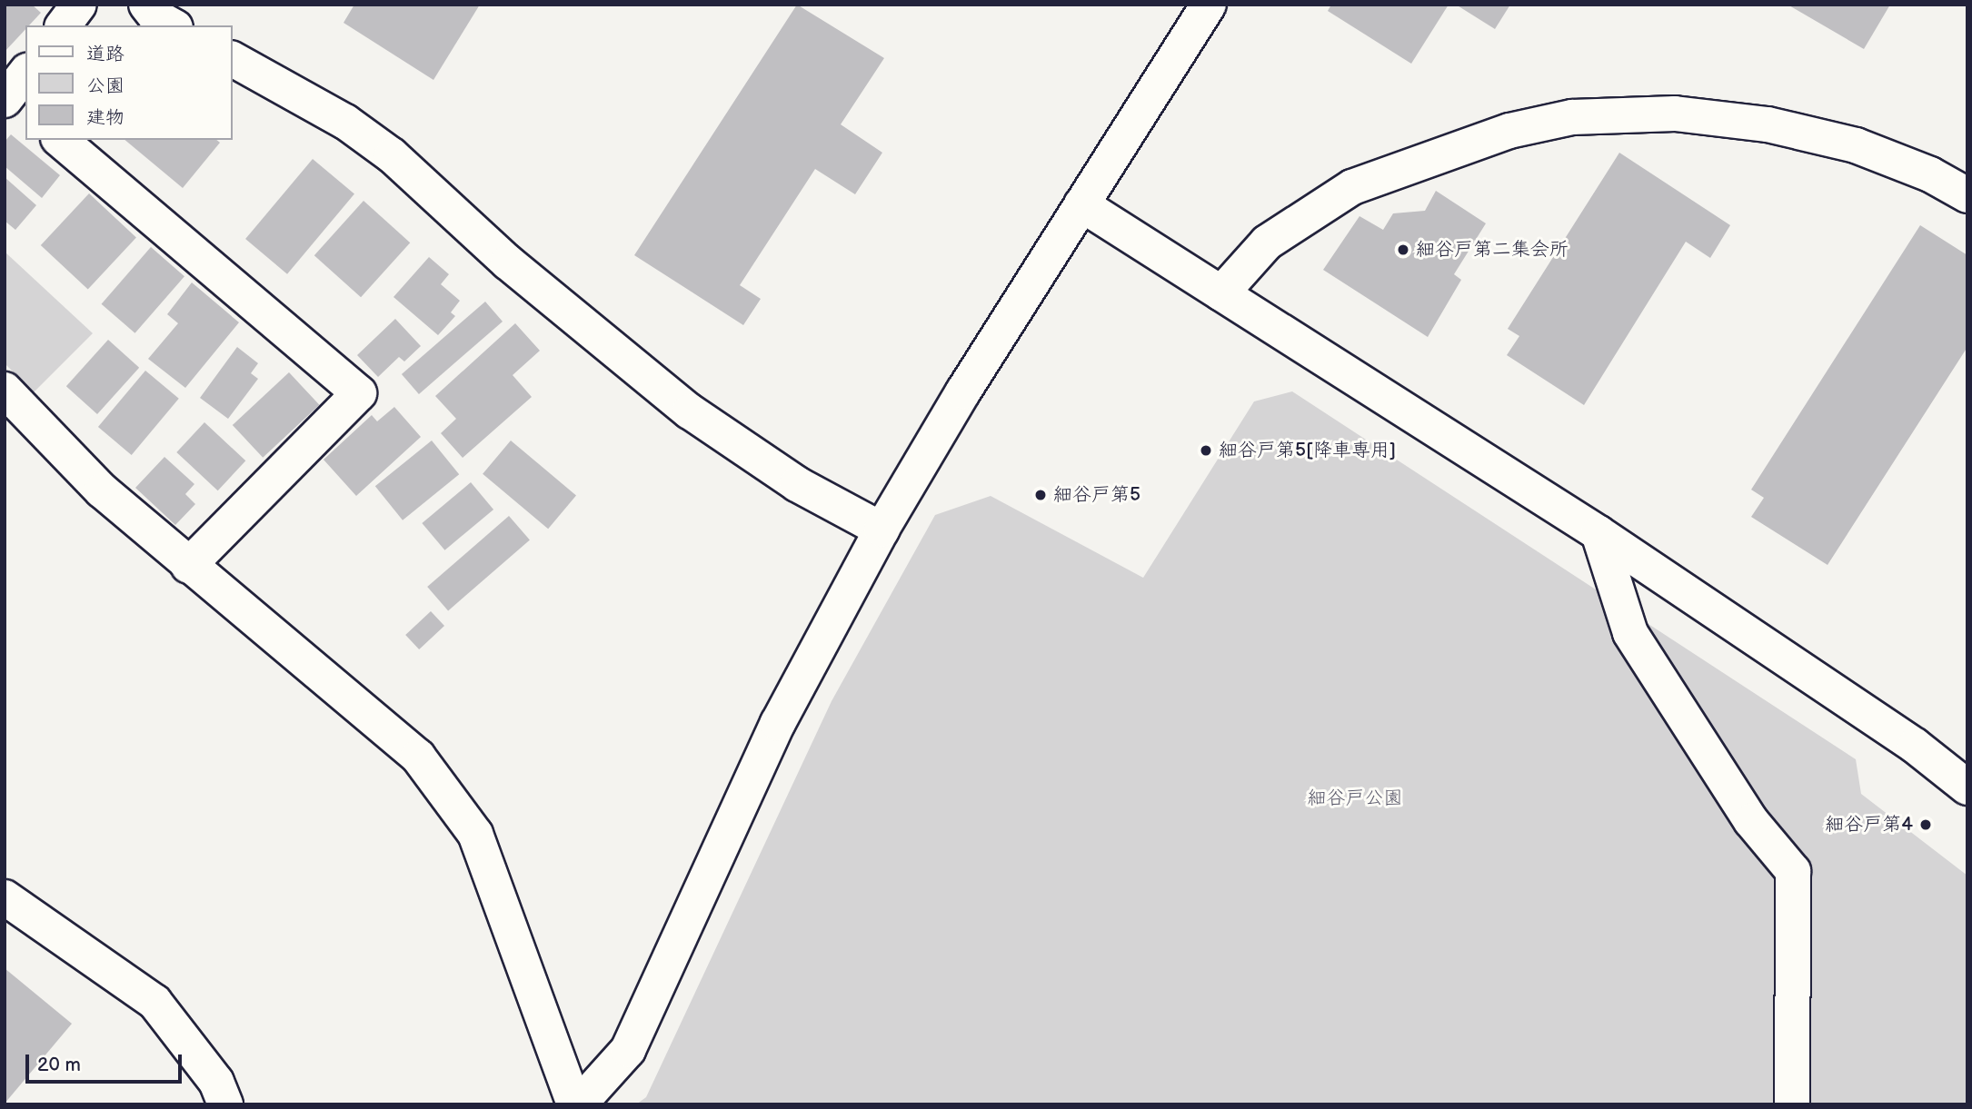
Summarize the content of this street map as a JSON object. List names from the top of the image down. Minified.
{"parks":["細谷戸公園"],"places":["細谷戸第二集会所","細谷戸第5[降車専用]","細谷戸第5","細谷戸第4"],"legend":["道路","公園","建物"],"scale_bar":"20 m"}
